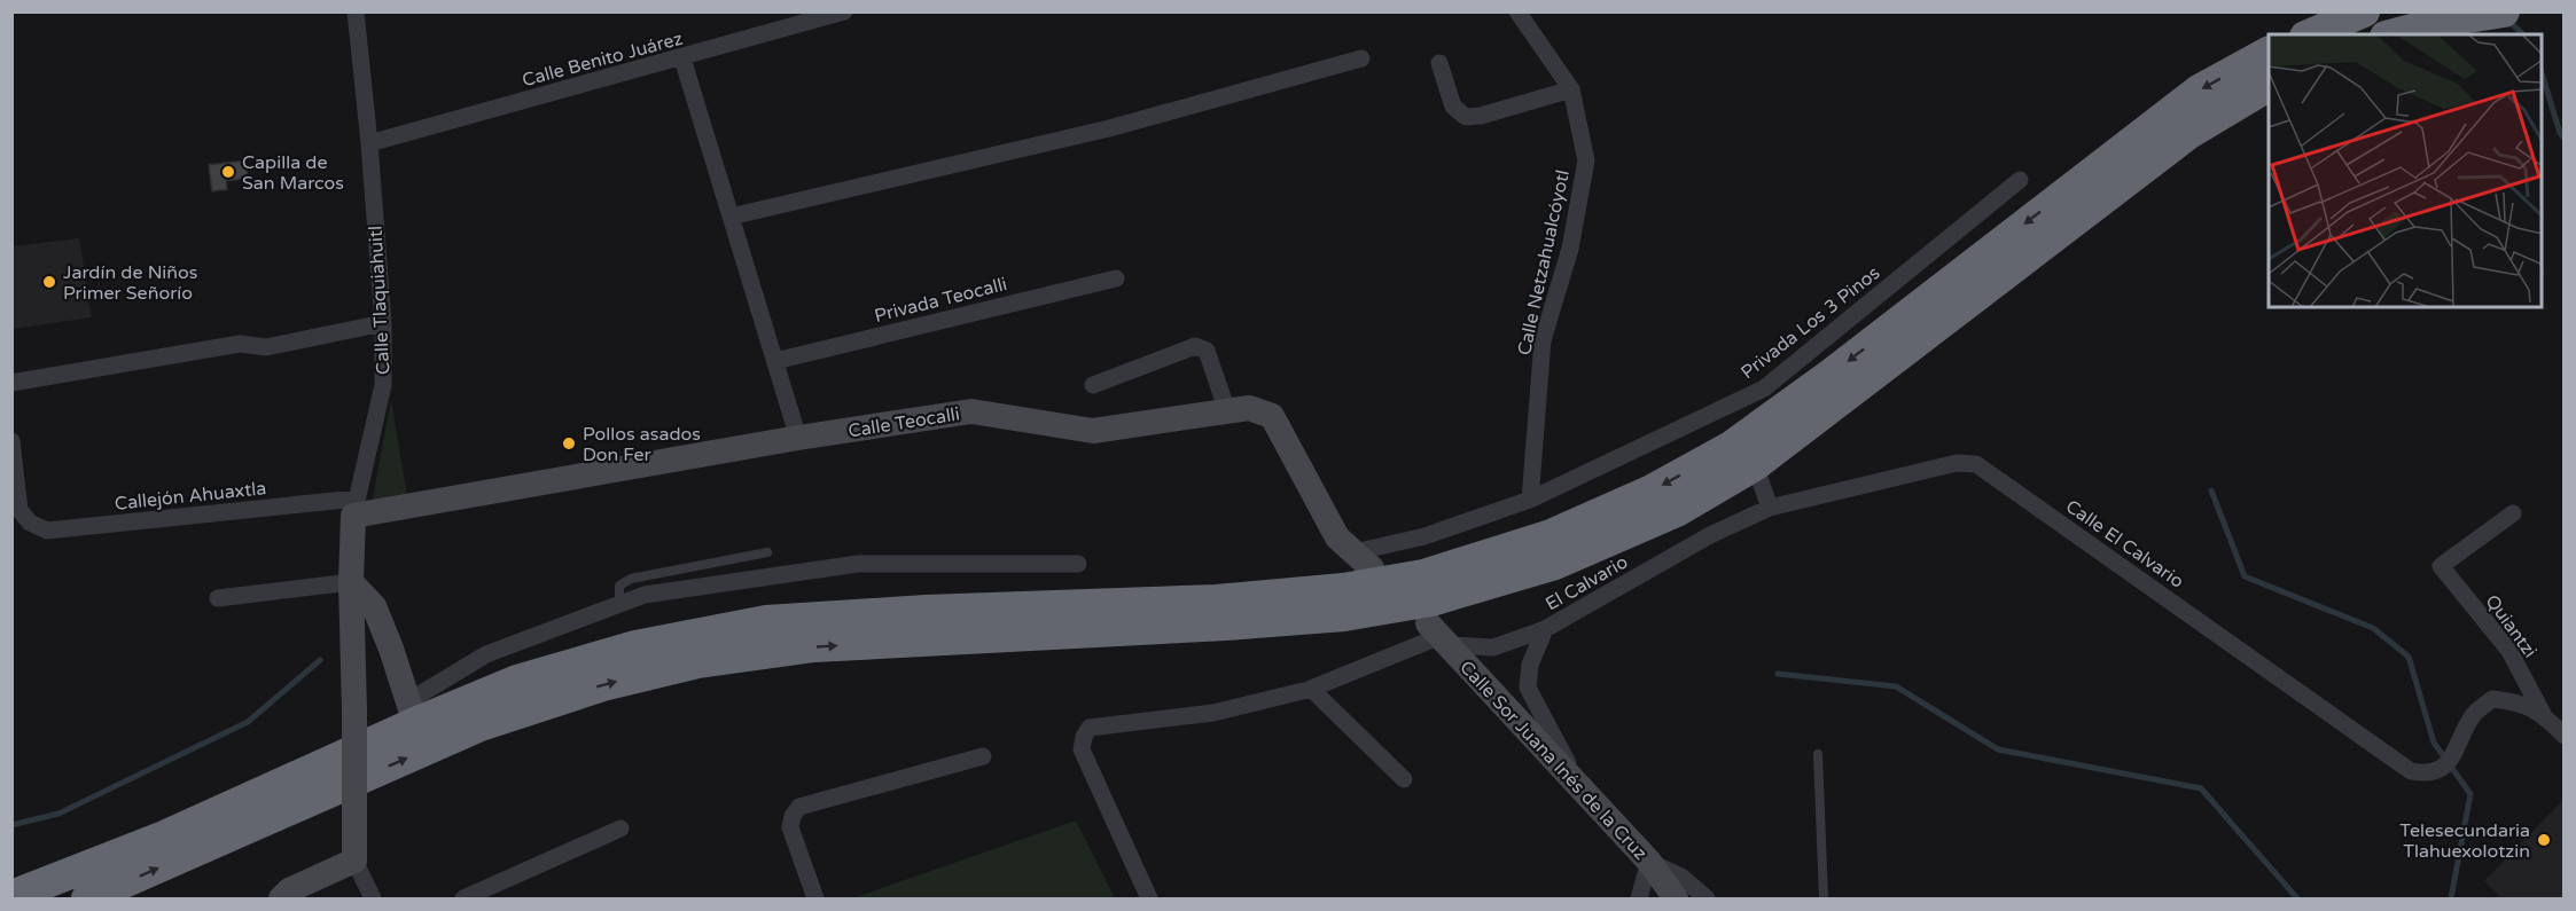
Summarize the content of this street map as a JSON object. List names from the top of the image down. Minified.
{"streets":{"street":["Calle Benito Juárez","Calle Netzahualcóyotl","Privada Teocalli","Calle Tlaquiahuitl","Privada Los 3 Pinos","Calle Teocalli","Callejón Ahuaxtla","Calle El Calvario","El Calvario","Quiantzi","Calle Sor Juana Inés de la Cruz"]},"crossings":[["Calle Benito Juárez","Calle Tlaquiahuitl"],["Calle Netzahualcóyotl","Privada Los 3 Pinos"],["Calle Tlaquiahuitl","Calle Teocalli"],["Calle Tlaquiahuitl","Callejón Ahuaxtla"],["Privada Los 3 Pinos","Calle Teocalli"],["Calle Teocalli","Callejón Ahuaxtla"],["Calle El Calvario","El Calvario"],["Calle El Calvario","Quiantzi"],["El Calvario","Calle Sor Juana Inés de la Cruz"]],"places":["Capilla de San Marcos","Jardín de Niños Primer Señorío","Pollos asados Don Fer","Telesecundaria Tlahuexolotzin"]}
